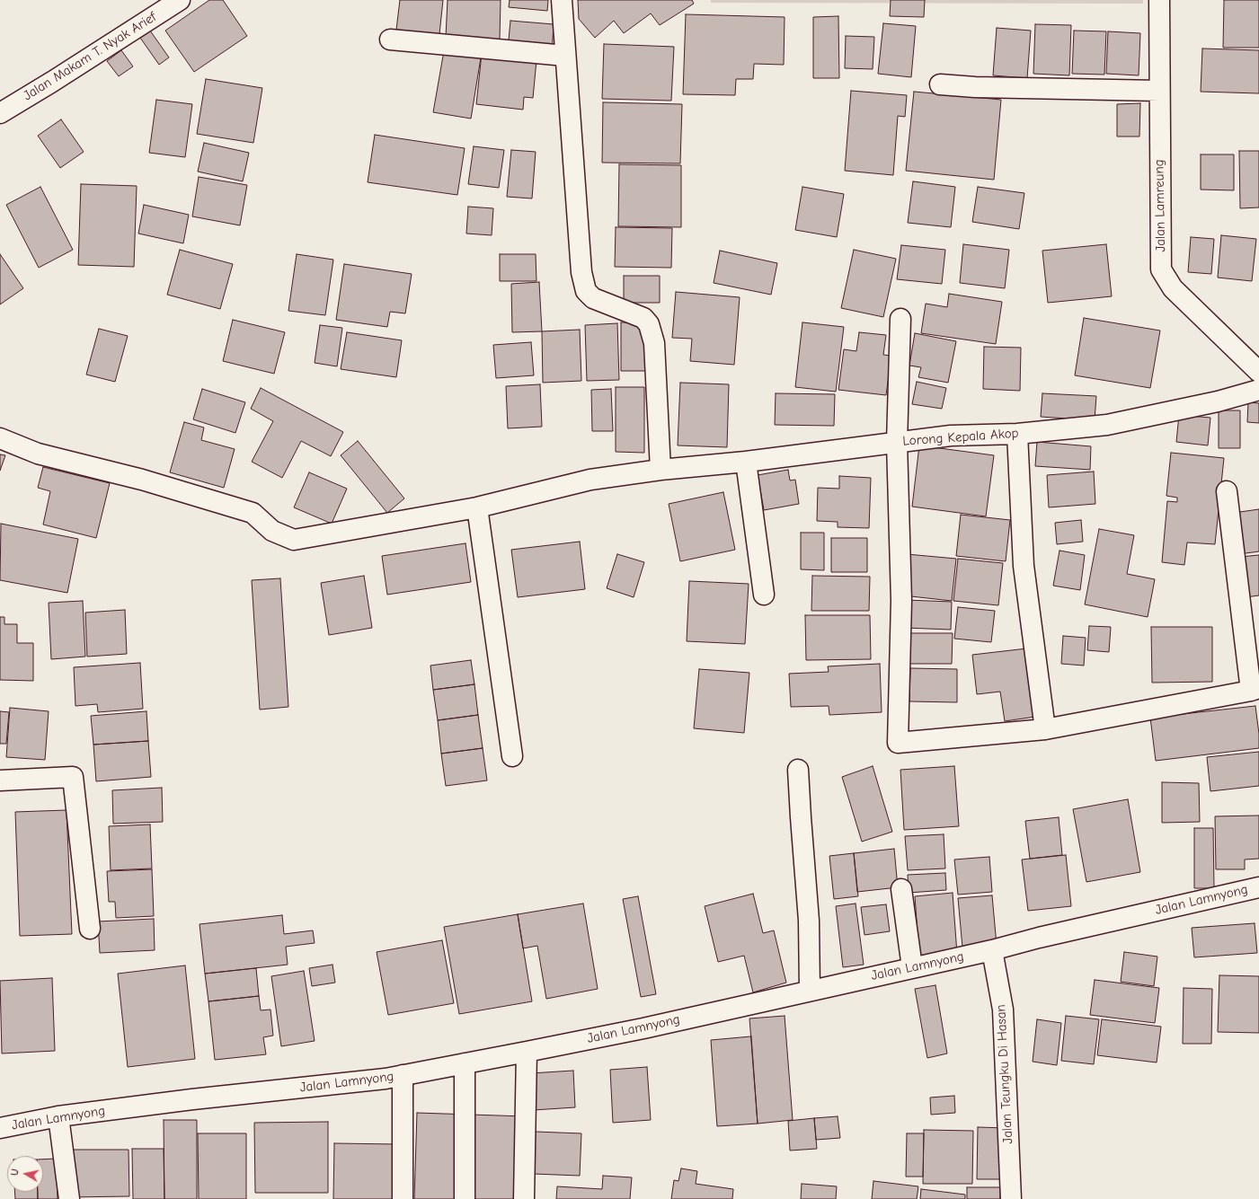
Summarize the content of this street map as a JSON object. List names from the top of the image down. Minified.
{"streets":{"street":["Jalan Makam T. Nyak Arief","Jalan Lamreung","Lorong Kepala Akop","Jalan Lamnyong","Jalan Teungku Di Hasan"]},"crossings":[["Jalan Lamnyong","Jalan Teungku Di Hasan"]],"north":"left"}
